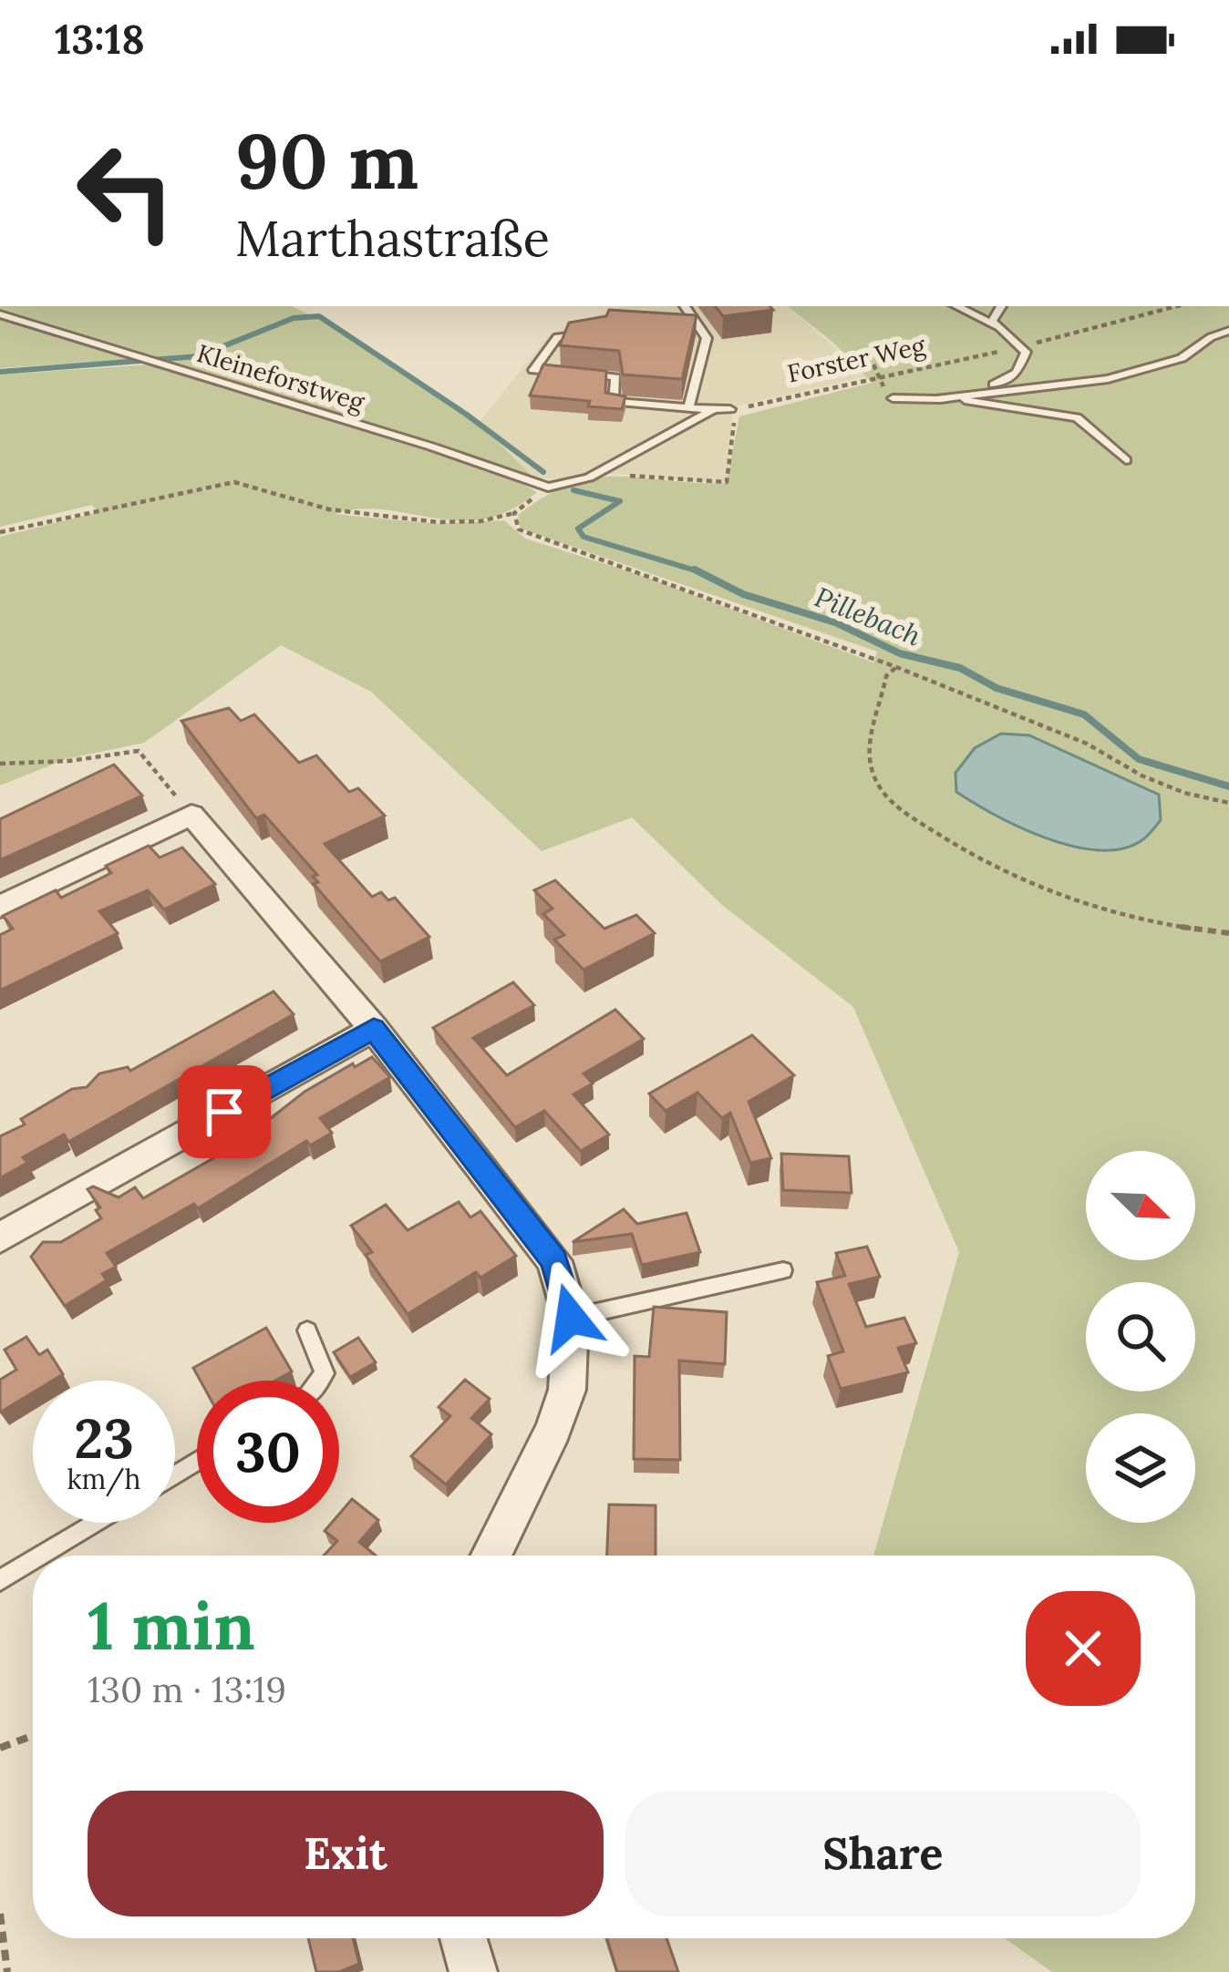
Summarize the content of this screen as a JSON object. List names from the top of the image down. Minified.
{"streets":{"lane":["Kleineforstweg"],"path":["Forster Weg"]},"water":["Pillebach"],"north":"bottom right","page":{"status":"13:18","turn":["90 m","Marthastraße"],"speed":"23 km/h","limit":"30","heading":["1 min","130 m · 13:19"],"buttons":["Exit","Share"]}}
